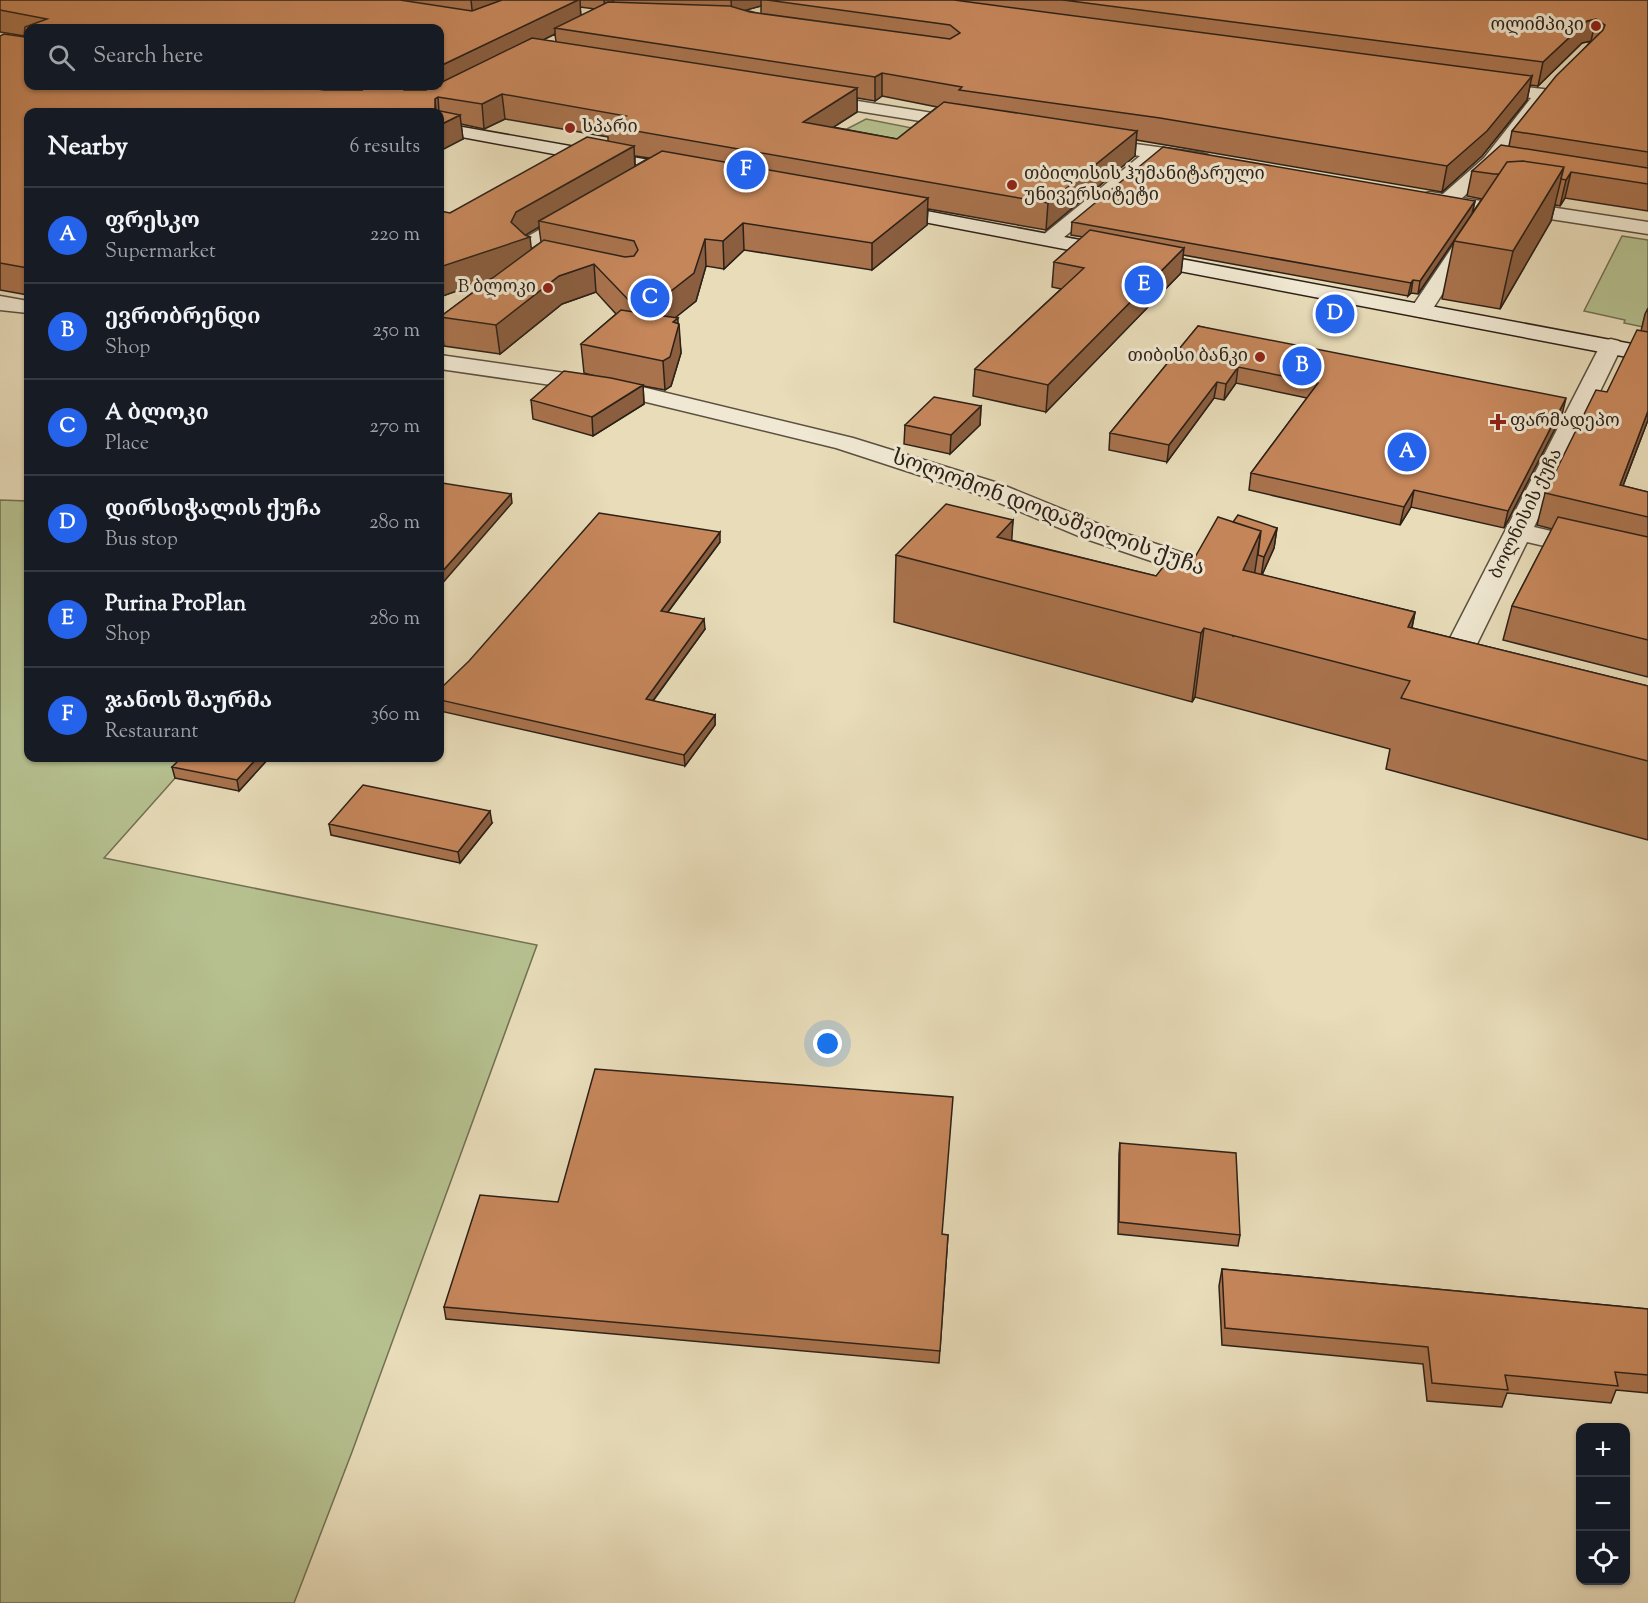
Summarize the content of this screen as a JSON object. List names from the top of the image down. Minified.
{"streets":{"street":["სოლომონ დოდაშვილის ქუჩა","ბოლნისის ქუჩა"]},"places":{"other":["ოლიმპიკი","სპარი","თბილისის ჰუმანიტარული უნივერსიტეტი","B ბლოკი","თიბისი ბანკი"],"health":["ფარმადეპო"]},"page":{"search":"Search here","heading":["Nearby","6 results"],"pins":["F","E","C","D","B","A"],"list":[{"mark":"A","name":"ფრესკო","note":"Supermarket","value":"220 m"},{"mark":"B","name":"ევრობრენდი","note":"Shop","value":"250 m"},{"mark":"C","name":"A ბლოკი","note":"Place","value":"270 m"},{"mark":"D","name":"დირსიჭალის ქუჩა","note":"Bus stop","value":"280 m"},{"mark":"E","name":"Purina ProPlan","note":"Shop","value":"280 m"},{"mark":"F","name":"ჯანოს შაურმა","note":"Restaurant","value":"360 m"}],"map_buttons":["+","−"]}}
